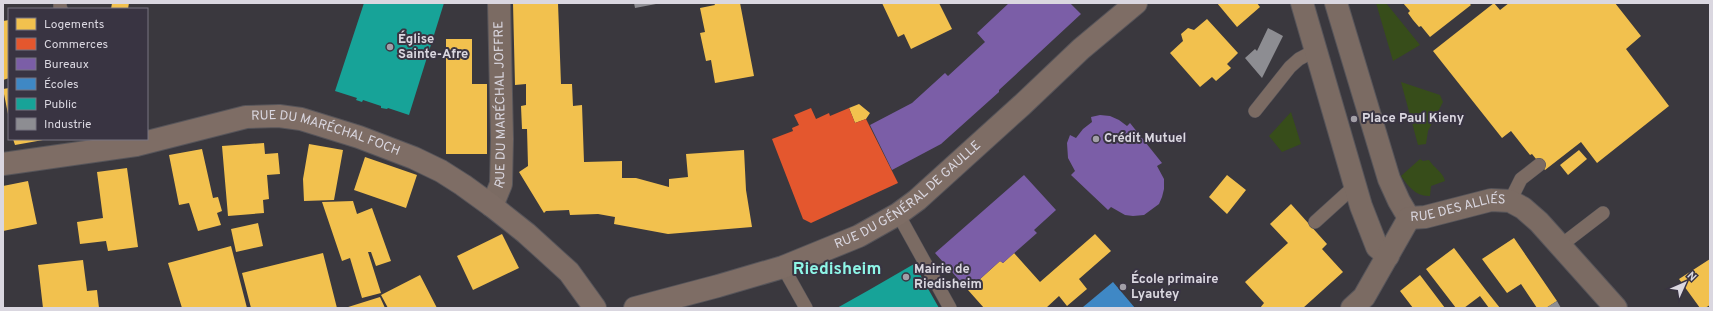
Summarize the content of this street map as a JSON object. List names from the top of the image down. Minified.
{"streets":{"street":["RUE DU MARÉCHAL JOFFRE","RUE DU MARÉCHAL FOCH","RUE DU GÉNÉRAL DE GAULLE","RUE DES ALLIÉS"]},"crossings":[["RUE DU MARÉCHAL JOFFRE","RUE DU MARÉCHAL FOCH"]],"districts":["Riedisheim"],"places":["Église Sainte-Afre","Place Paul Kieny","Crédit Mutuel","Mairie de Riedisheim","École primaire Lyautey"],"legend":["Logements","Commerces","Bureaux","Écoles","Public","Industrie"],"north":"top right"}
